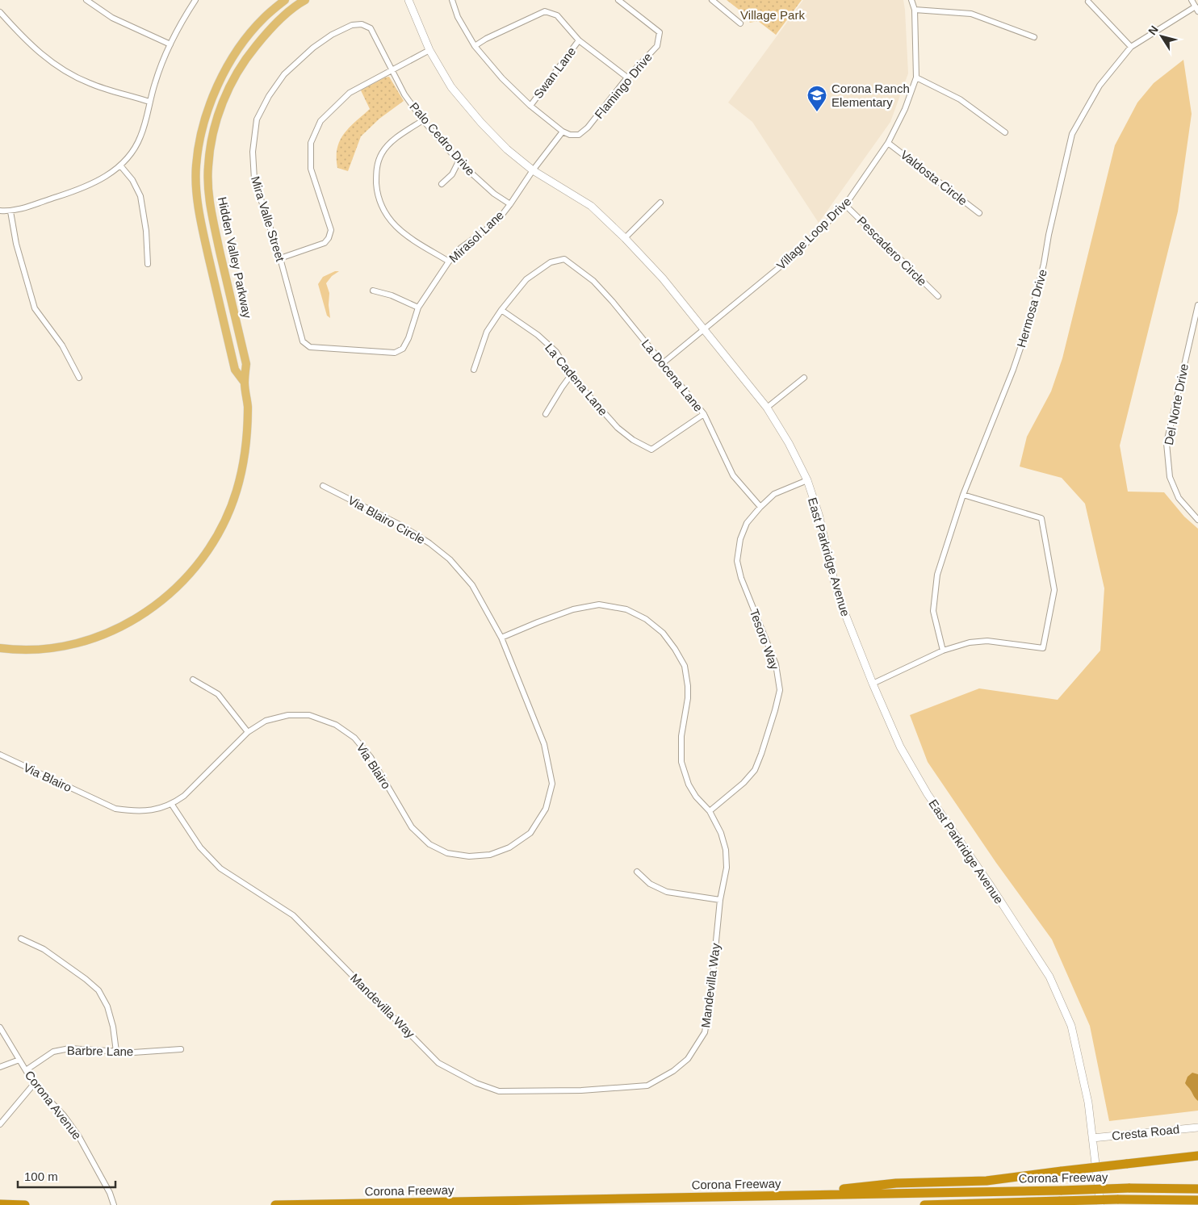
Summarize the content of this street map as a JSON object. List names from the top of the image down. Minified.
{"streets":{"highway":["Corona Freeway"],"main road":["Hidden Valley Parkway","East Parkridge Avenue","Cresta Road"],"street":["Swan Lane","Flamingo Drive","Palo Cedro Drive","Valdosta Circle","Mira Valle Street","Village Loop Drive","Mirasol Lane","Pescadero Circle","Hermosa Drive","La Docena Lane","La Cadena Lane","Del Norte Drive","Via Blairo Circle","Tesoro Way","Via Blairo","Mandevilla Way","Barbre Lane","Corona Avenue"]},"crossings":[["Flamingo Drive","Mirasol Lane"],["Palo Cedro Drive","Mira Valle Street"],["Palo Cedro Drive","Mirasol Lane"],["Valdosta Circle","Village Loop Drive"],["Mira Valle Street","Mirasol Lane"],["Village Loop Drive","Pescadero Circle"],["Village Loop Drive","La Docena Lane"],["Village Loop Drive","East Parkridge Avenue"],["Mirasol Lane","East Parkridge Avenue"],["La Docena Lane","La Cadena Lane"],["La Docena Lane","Tesoro Way"],["Via Blairo Circle","Via Blairo"],["Via Blairo Circle","Mandevilla Way"],["East Parkridge Avenue","Tesoro Way"],["East Parkridge Avenue","Cresta Road"],["Tesoro Way","Mandevilla Way"],["Via Blairo","Mandevilla Way"],["Barbre Lane","Corona Avenue"]],"parks":["Village Park"],"places":{"school or university":["Corona Ranch Elementary"]},"scale_bar":"100 m","north":"top left"}
